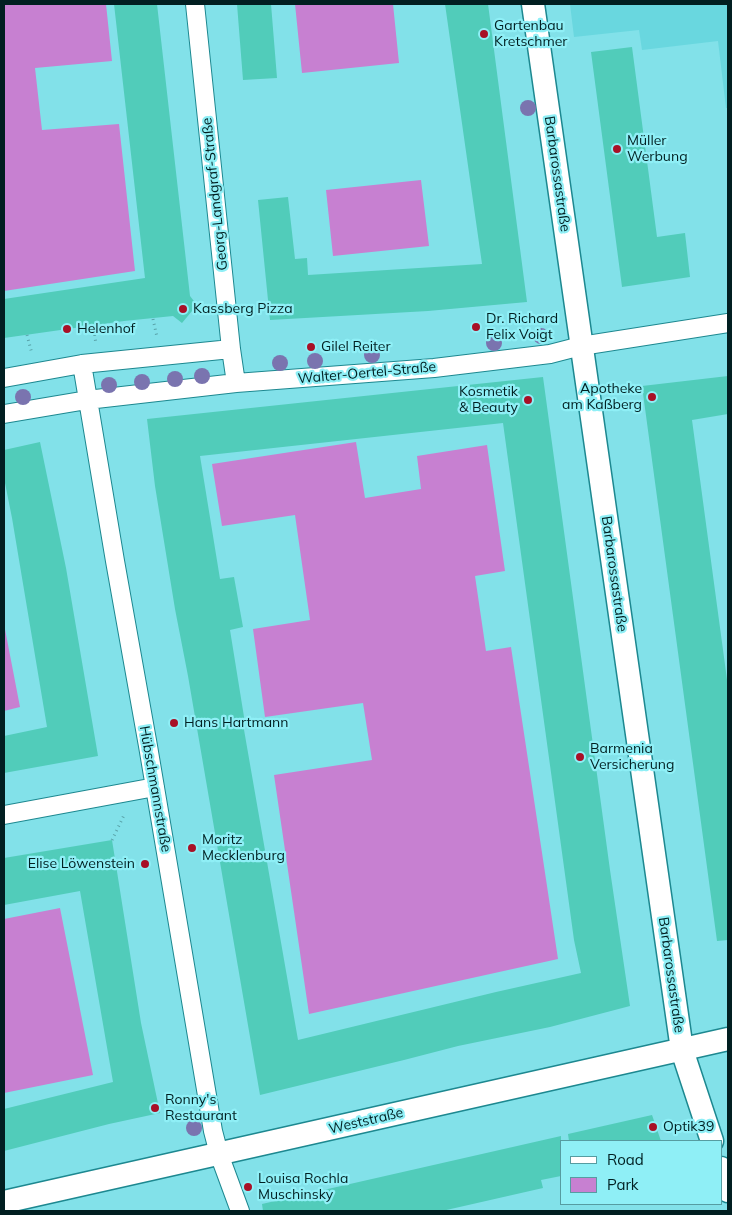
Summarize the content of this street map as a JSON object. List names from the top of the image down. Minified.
{"streets":{"street":["Barbarossastraße","Georg-Landgraf-Straße","Walter-Oertel-Straße","Hübschmannstraße","Weststraße"]},"crossings":[["Barbarossastraße","Walter-Oertel-Straße"],["Barbarossastraße","Weststraße"],["Georg-Landgraf-Straße","Walter-Oertel-Straße"],["Walter-Oertel-Straße","Hübschmannstraße"],["Hübschmannstraße","Weststraße"]],"places":["Gartenbau Kretschmer","Müller Werbung","Kassberg Pizza","Dr. Richard Felix Voigt","Helenhof","Gilel Reiter","Apotheke am Kaßberg","Kosmetik & Beauty","Hans Hartmann","Barmenia Versicherung","Moritz Mecklenburg","Elise Löwenstein","Ronny's Restaurant","Optik39","Louisa Rochla Muschinsky"],"legend":["Road","Park"]}
